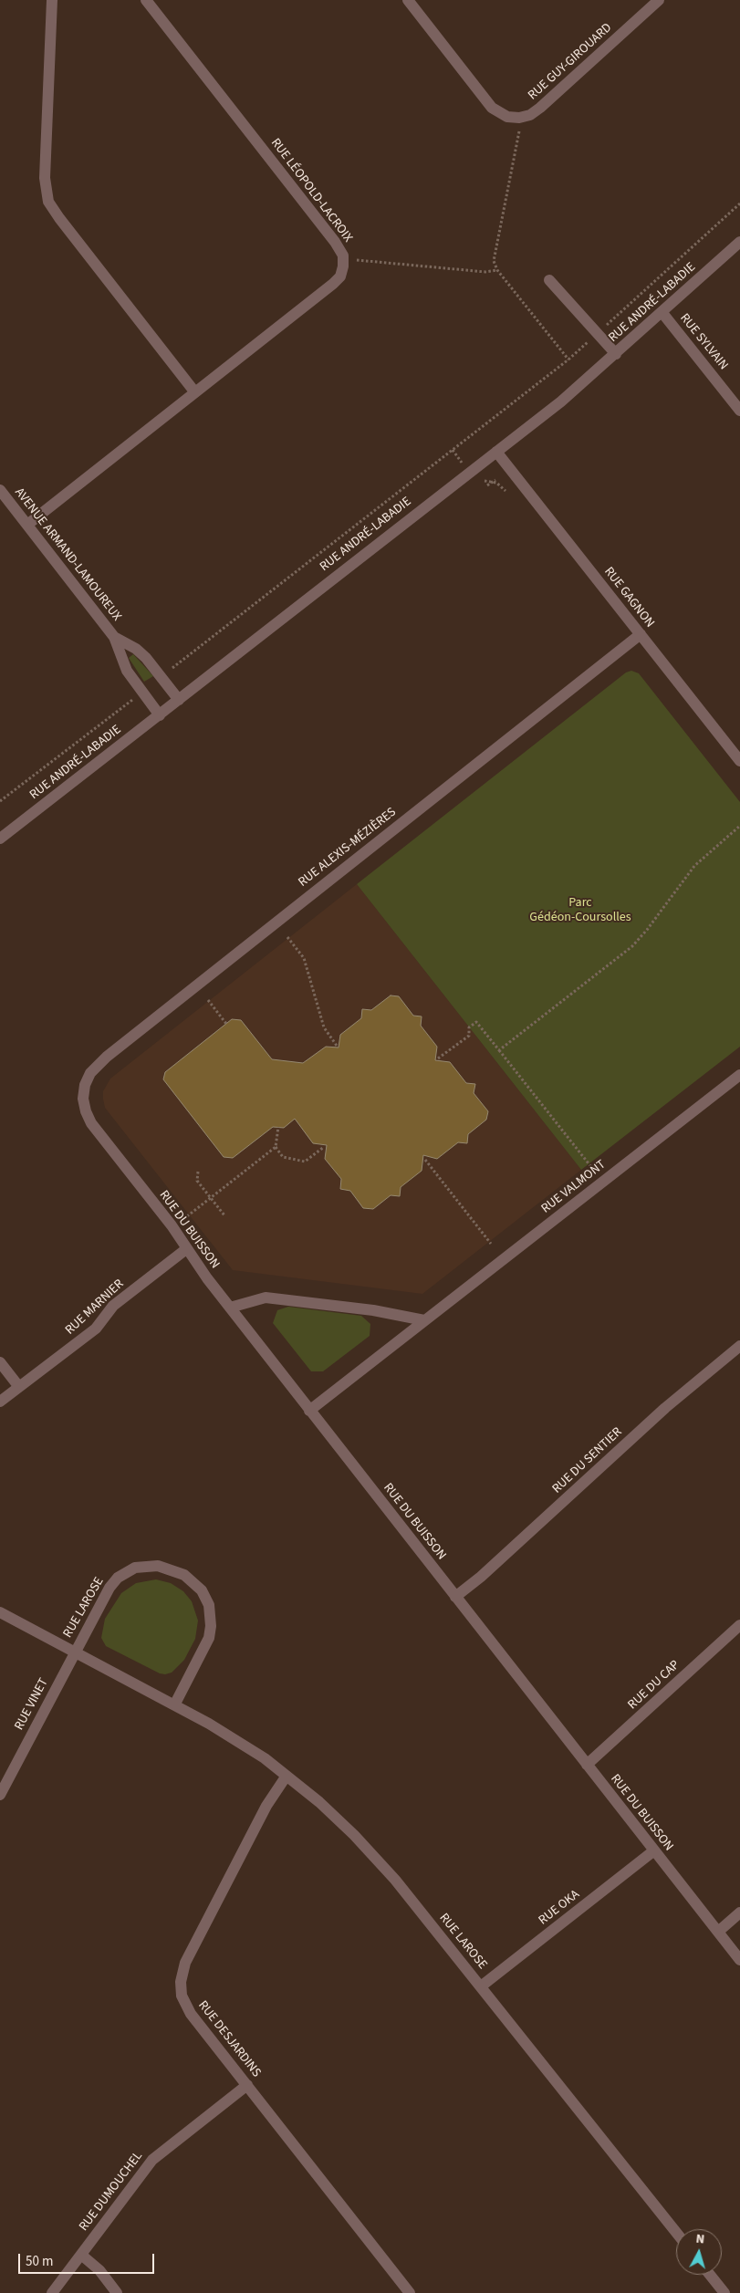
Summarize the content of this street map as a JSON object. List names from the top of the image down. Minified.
{"streets":{"street":["RUE GUY-GIROUARD","RUE LÉOPOLD-LACROIX","RUE ANDRÉ-LABADIE","RUE SYLVAIN","AVENUE ARMAND-LAMOUREUX","RUE GAGNON","RUE ALEXIS-MÉZIÈRES","RUE VALMONT","RUE DU BUISSON","RUE MARNIER","RUE DU SENTIER","RUE LAROSE","RUE DU CAP","RUE VINET","RUE OKA","RUE DESJARDINS","RUE DUMOUCHEL"]},"crossings":[["RUE LÉOPOLD-LACROIX","AVENUE ARMAND-LAMOUREUX"],["RUE ANDRÉ-LABADIE","RUE SYLVAIN"],["RUE ANDRÉ-LABADIE","AVENUE ARMAND-LAMOUREUX"],["RUE ANDRÉ-LABADIE","RUE GAGNON"],["RUE GAGNON","RUE ALEXIS-MÉZIÈRES"],["RUE ALEXIS-MÉZIÈRES","RUE DU BUISSON"],["RUE VALMONT","RUE DU BUISSON"],["RUE DU BUISSON","RUE MARNIER"],["RUE DU BUISSON","RUE DU SENTIER"],["RUE DU BUISSON","RUE DU CAP"],["RUE DU BUISSON","RUE OKA"],["RUE LAROSE","RUE VINET"],["RUE LAROSE","RUE OKA"],["RUE LAROSE","RUE DESJARDINS"],["RUE DESJARDINS","RUE DUMOUCHEL"]],"parks":["Parc Gédéon-Coursolles"],"scale_bar":"50 m","north":"top"}
